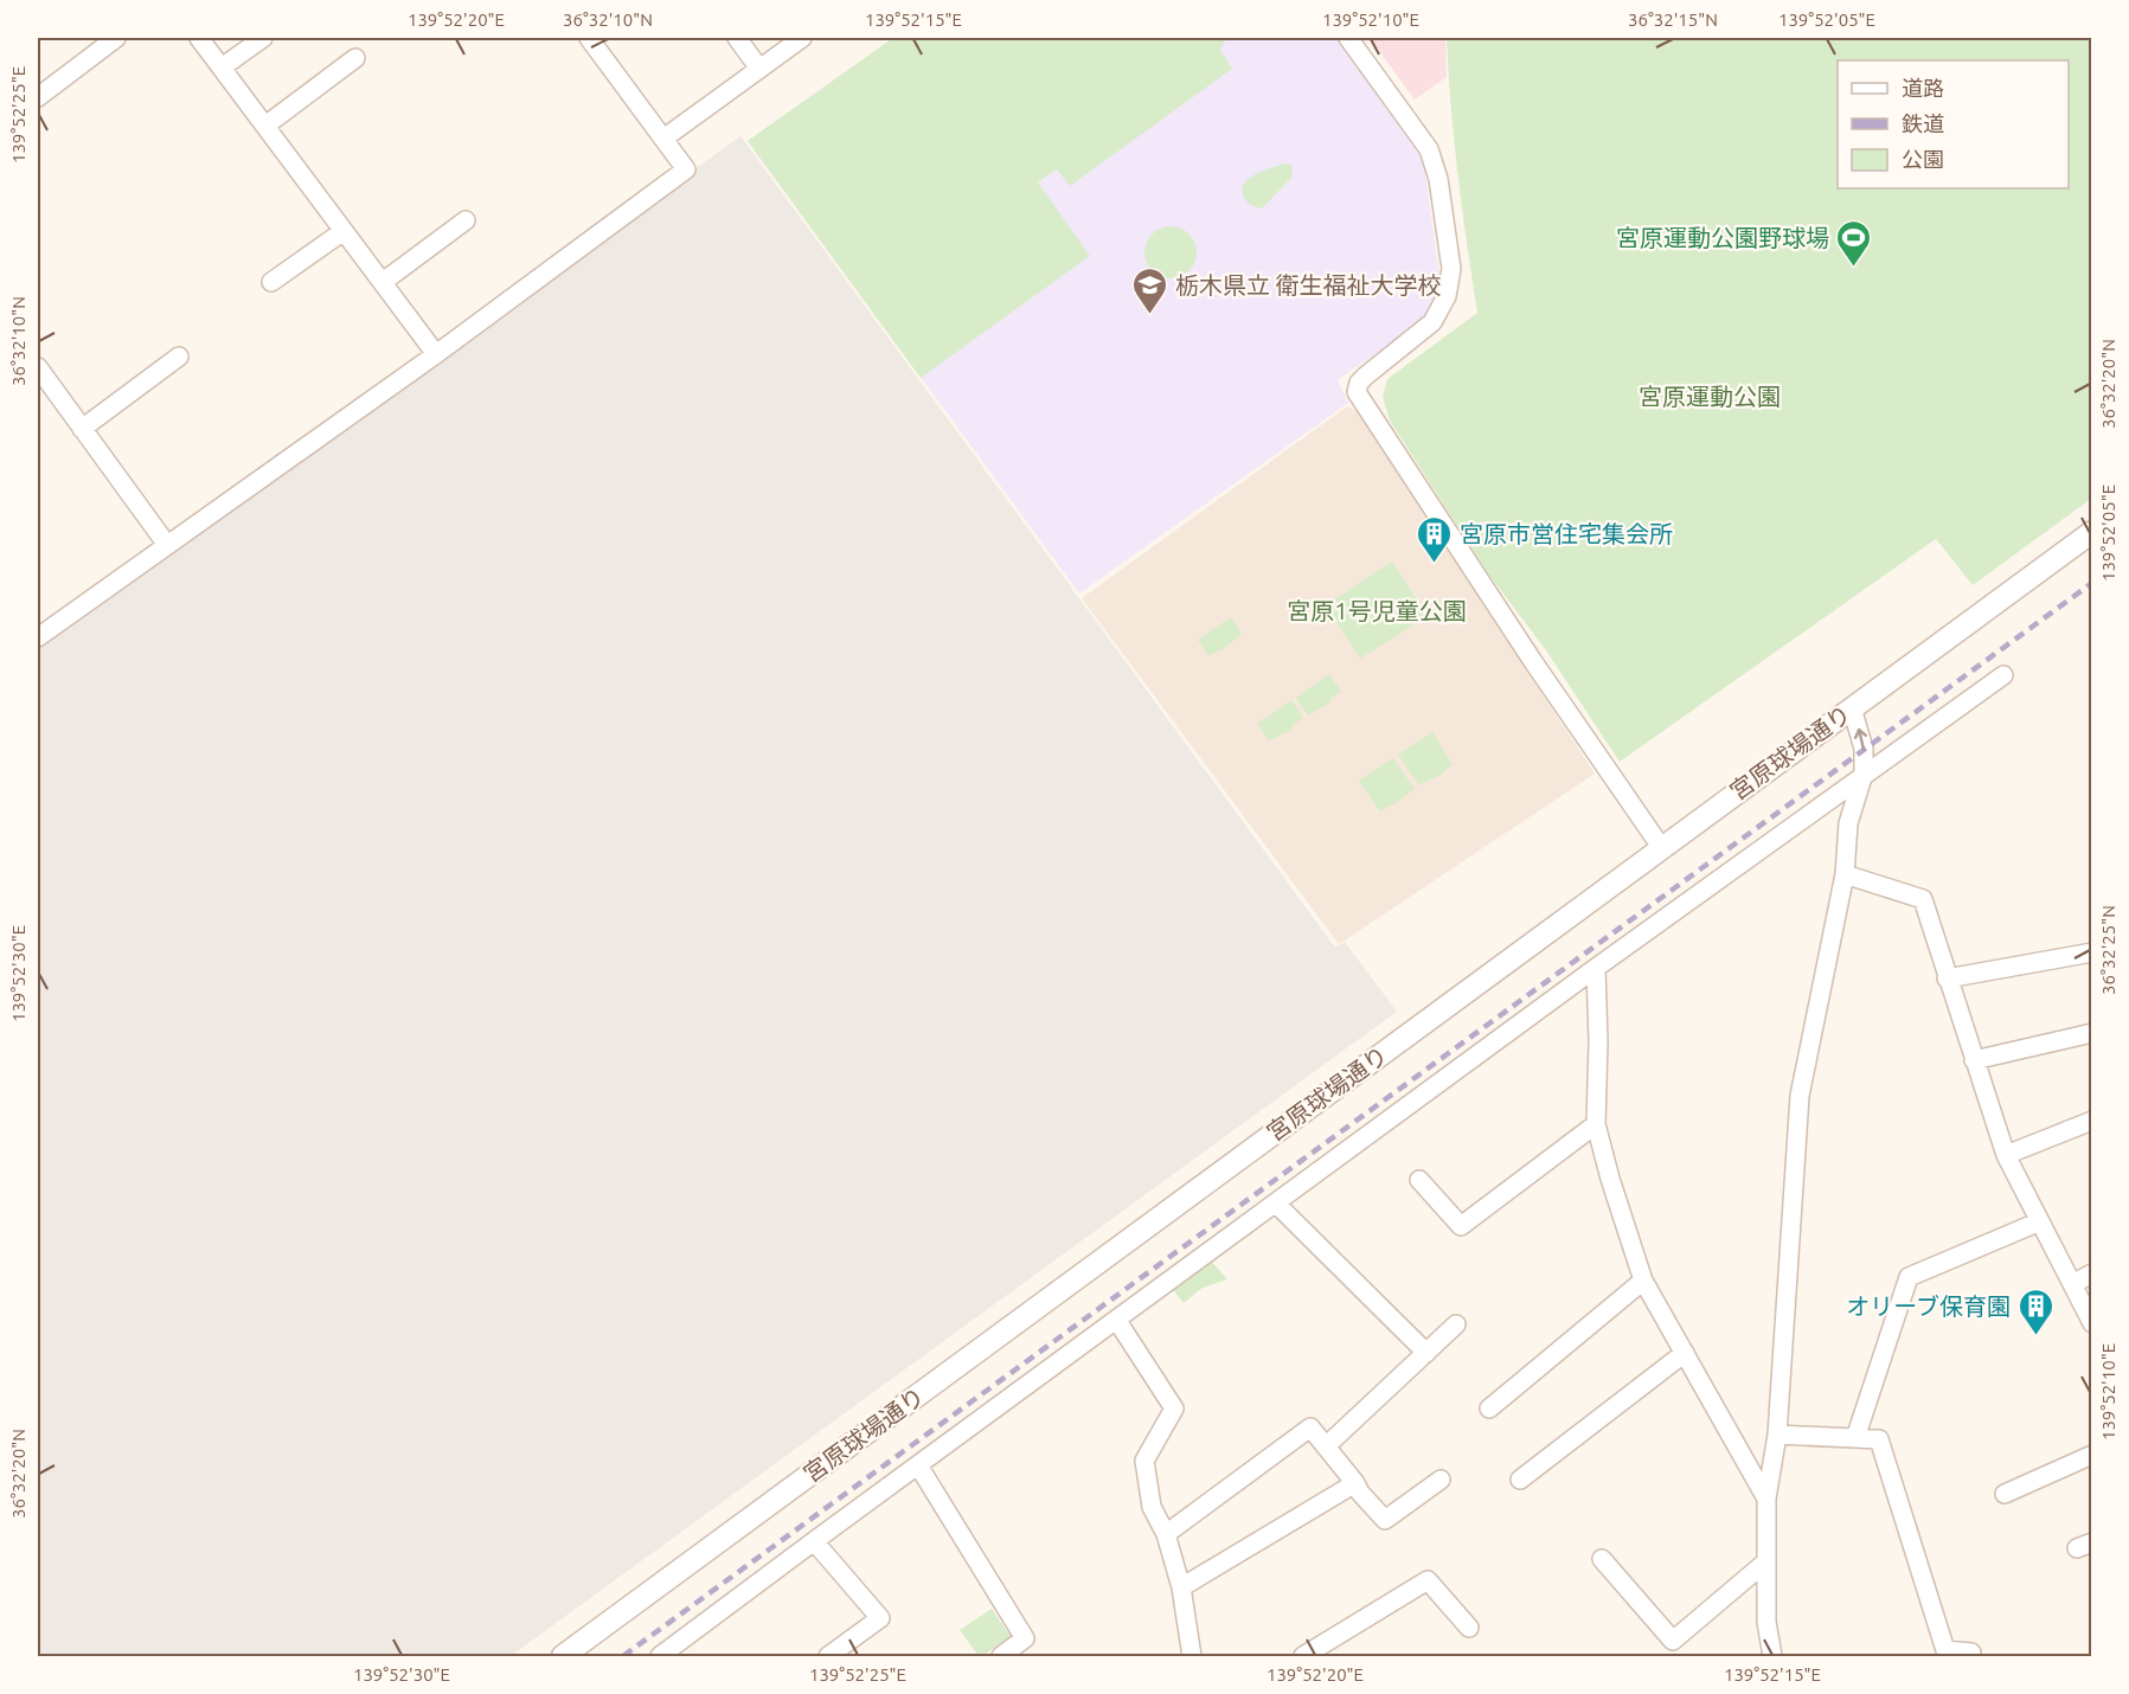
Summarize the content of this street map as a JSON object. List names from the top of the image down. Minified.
{"streets":{"street":["宮原球場通り"]},"parks":["宮原運動公園","宮原1号児童公園"],"places":{"sports":["宮原運動公園野球場"],"school or university":["栃木県立 衛生福祉大学校"],"building":["宮原市営住宅集会所","オリーブ保育園"]},"legend":["道路","鉄道","公園"],"coordinates":["139°52'20\"E","36°32'10\"N","139°52'15\"E","139°52'10\"E","36°32'15\"N","139°52'05\"E","139°52'25\"E","36°32'20\"N","36°32'25\"N","139°52'30\"E"]}
